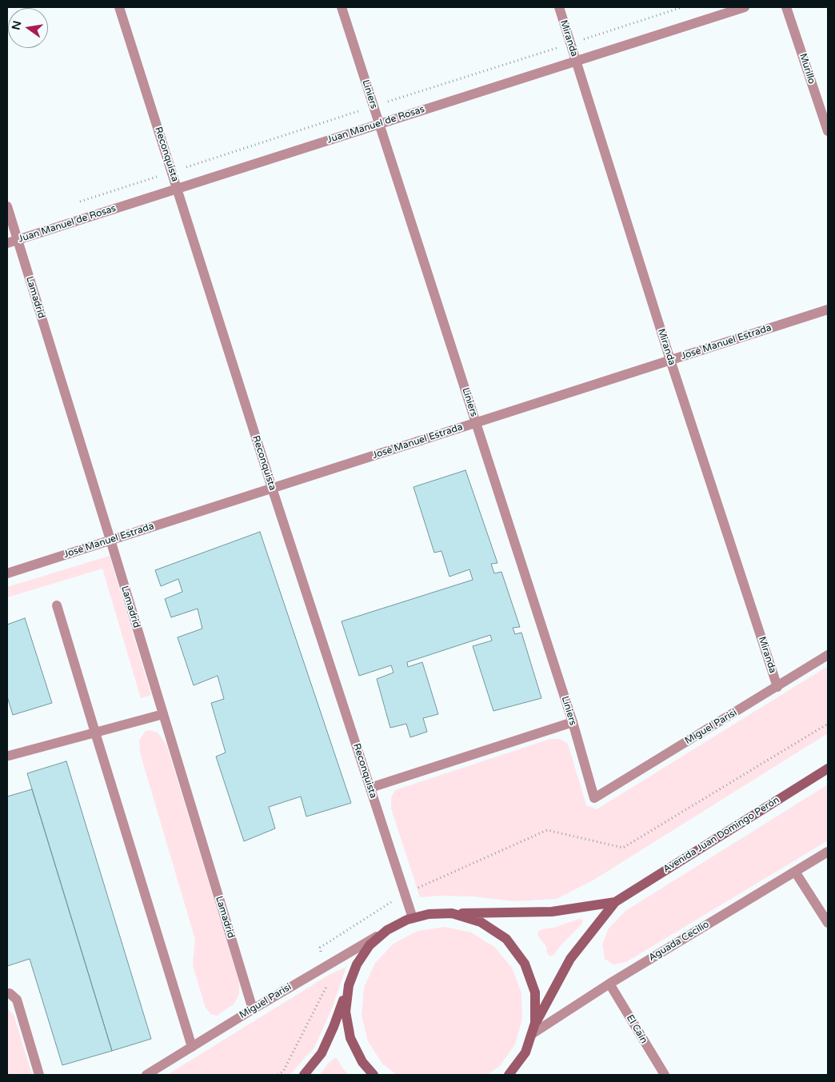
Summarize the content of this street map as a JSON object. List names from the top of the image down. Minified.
{"streets":{"main road":["Avenida Juan Domingo Perón"],"street":["Miranda","Murillo","Liniers","Juan Manuel de Rosas","Reconquista","Lamadrid","José Manuel Estrada","Miguel Parisi","Aguada Cecilio","El Caín"]},"crossings":[["Miranda","Juan Manuel de Rosas"],["Miranda","José Manuel Estrada"],["Miranda","Miguel Parisi"],["Liniers","Juan Manuel de Rosas"],["Liniers","José Manuel Estrada"],["Liniers","Miguel Parisi"],["Juan Manuel de Rosas","Reconquista"],["Juan Manuel de Rosas","Lamadrid"],["Reconquista","José Manuel Estrada"],["Reconquista","Avenida Juan Domingo Perón"],["Lamadrid","José Manuel Estrada"],["Lamadrid","Miguel Parisi"],["Miguel Parisi","Avenida Juan Domingo Perón"],["Avenida Juan Domingo Perón","Aguada Cecilio"],["Aguada Cecilio","El Caín"]],"north":"left"}
